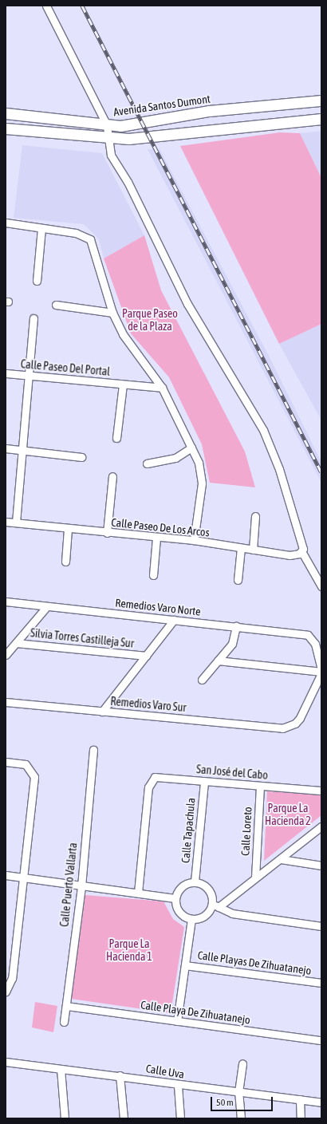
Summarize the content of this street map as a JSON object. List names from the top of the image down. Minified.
{"streets":{"main road":["Avenida Santos Dumont"],"street":["Calle Paseo Del Portal","Calle Paseo De Los Arcos","Remedios Varo Norte","Silvia Torres Castilleja Sur","Remedios Varo Sur","San José del Cabo","Calle Tapachula","Calle Loreto","Calle Puerto Vallarta","Calle Playas De Zihuatanejo","Calle Playa De Zihuatanejo","Calle Uva"]},"crossings":[["San José del Cabo","Calle Tapachula"],["San José del Cabo","Calle Loreto"],["Calle Puerto Vallarta","Calle Playa De Zihuatanejo"]],"parks":["Parque Paseo de la Plaza","Parque La Hacienda 2","Parque La Hacienda 1"],"scale_bar":"50 m"}
